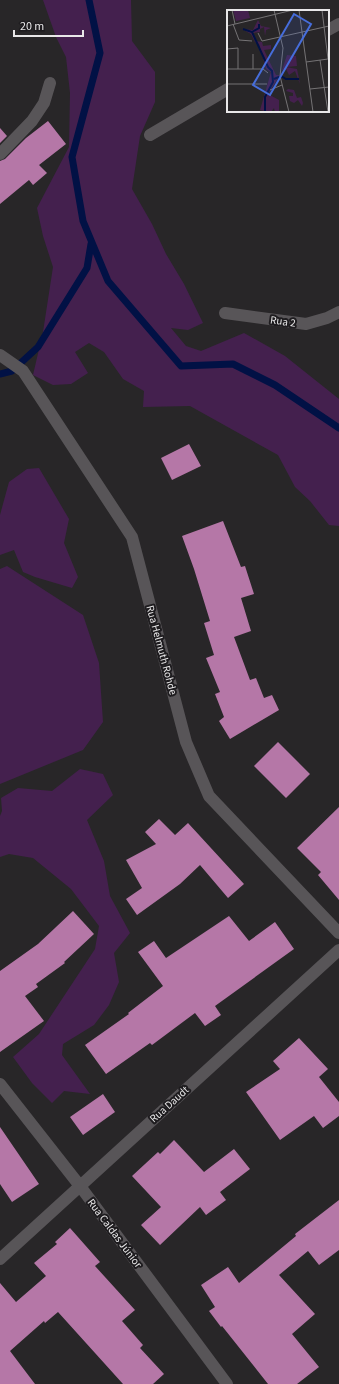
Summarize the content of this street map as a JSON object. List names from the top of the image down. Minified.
{"streets":{"street":["Rua 2","Rua Helmuth Rohde","Rua Daudt","Rua Caldas Júnior"]},"crossings":[["Rua Daudt","Rua Caldas Júnior"]],"scale_bar":"20 m"}
